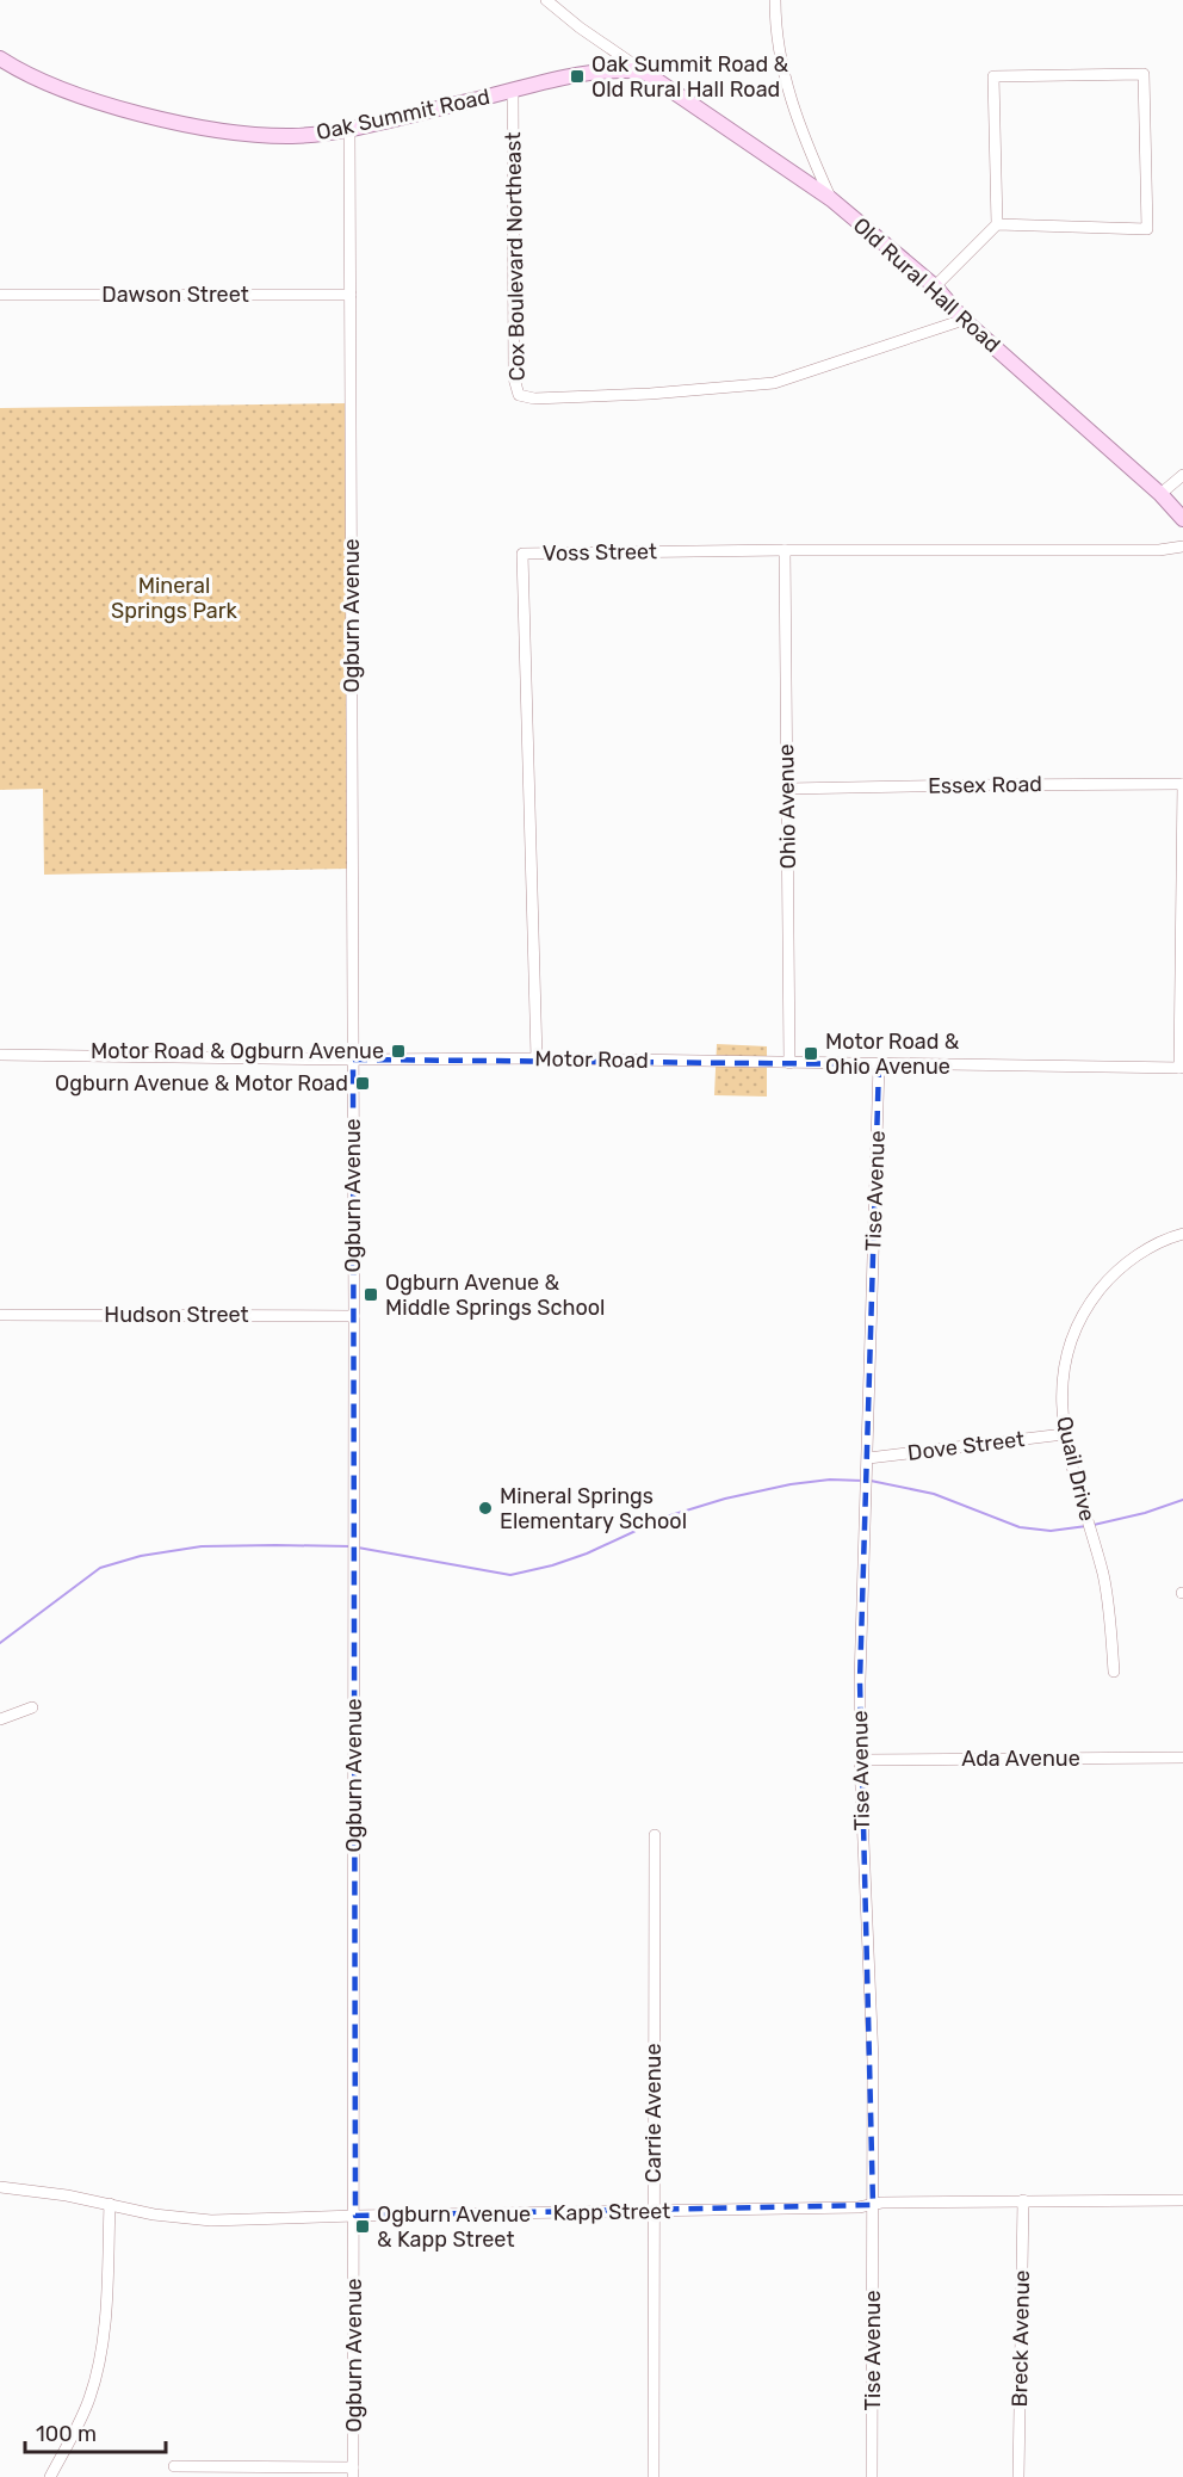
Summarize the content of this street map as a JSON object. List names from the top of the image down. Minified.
{"streets":{"main road":["Oak Summit Road","Old Rural Hall Road"],"street":["Cox Boulevard Northeast","Dawson Street","Voss Street","Ogburn Avenue","Essex Road","Ohio Avenue","Motor Road","Tise Avenue","Hudson Street","Dove Street","Quail Drive","Ada Avenue","Carrie Avenue","Kapp Street","Breck Avenue"]},"crossings":[["Oak Summit Road","Cox Boulevard Northeast"],["Oak Summit Road","Old Rural Hall Road"],["Oak Summit Road","Ogburn Avenue"],["Cox Boulevard Northeast","Old Rural Hall Road"],["Dawson Street","Ogburn Avenue"],["Voss Street","Ohio Avenue"],["Voss Street","Motor Road"],["Ogburn Avenue","Motor Road"],["Ogburn Avenue","Hudson Street"],["Ogburn Avenue","Kapp Street"],["Essex Road","Ohio Avenue"],["Ohio Avenue","Motor Road"],["Motor Road","Tise Avenue"],["Tise Avenue","Dove Street"],["Tise Avenue","Ada Avenue"],["Tise Avenue","Kapp Street"],["Dove Street","Quail Drive"],["Carrie Avenue","Kapp Street"],["Kapp Street","Breck Avenue"]],"parks":["Mineral Springs Park"],"places":{"transit":["Oak Summit Road & Old Rural Hall Road","Motor Road & Ogburn Avenue","Motor Road & Ohio Avenue","Ogburn Avenue & Motor Road","Ogburn Avenue & Middle Springs School","Ogburn Avenue & Kapp Street"],"other":["Mineral Springs Elementary School"]},"scale_bar":"100 m"}
